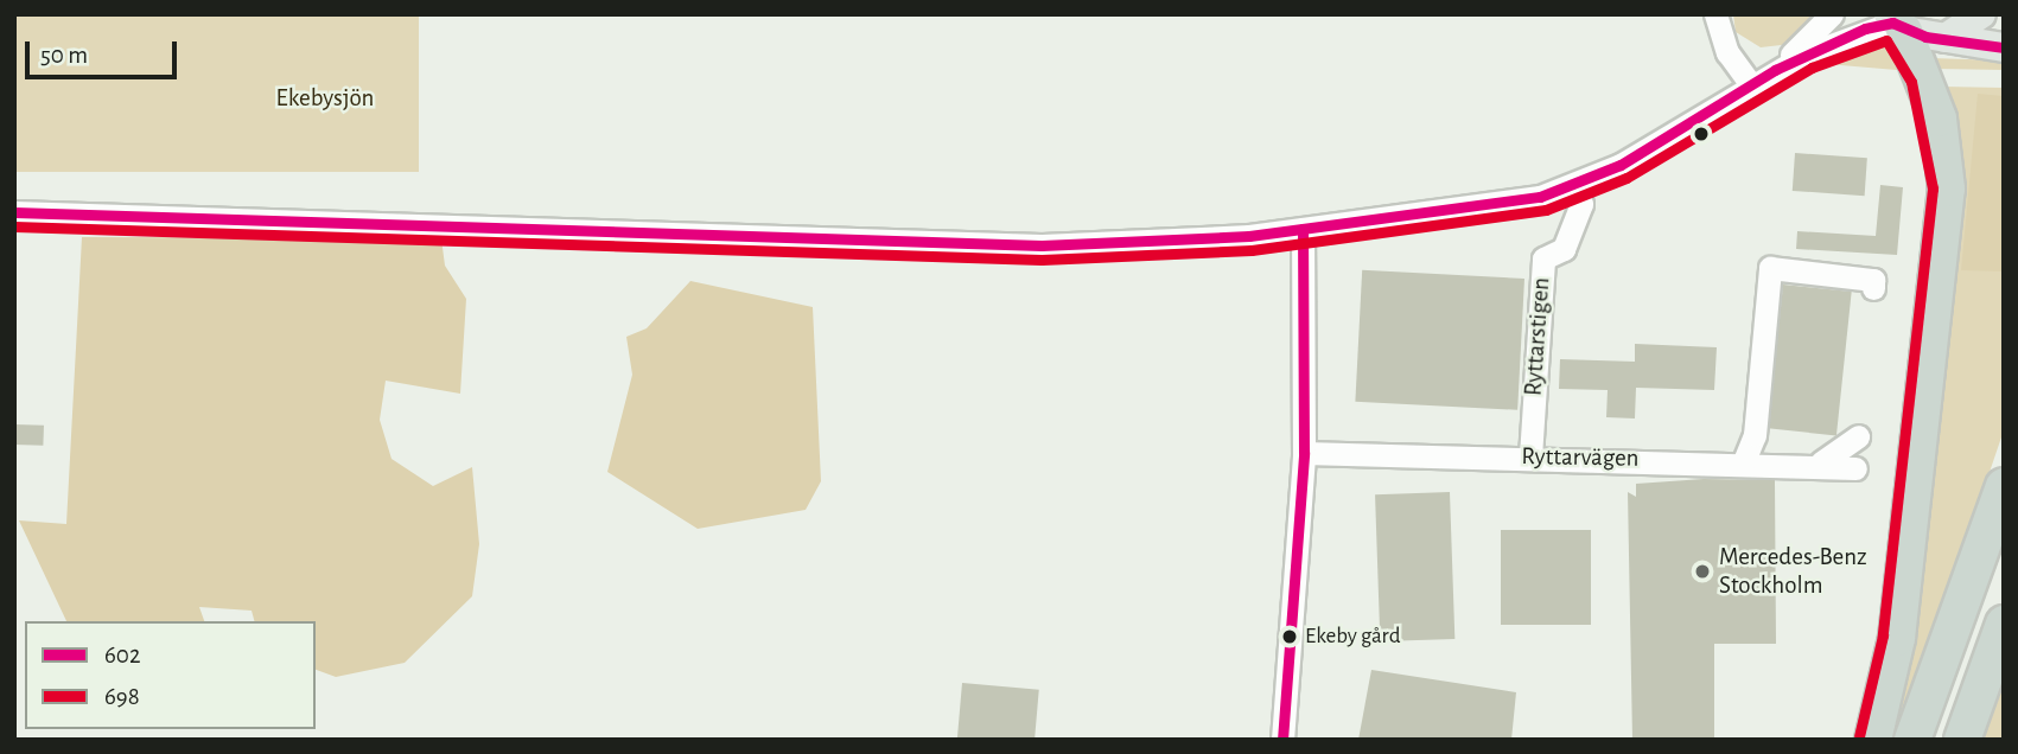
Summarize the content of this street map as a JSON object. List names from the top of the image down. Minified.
{"streets":{"street":["Ryttarstigen","Ryttarvägen"]},"crossings":[["Ryttarstigen","Ryttarvägen"]],"parks":["Ekebysjön"],"places":["Mercedes-Benz Stockholm","Ekeby gård"],"lines":["transit line 602","transit line 698"],"legend":["602","698"],"scale_bar":"50 m"}
